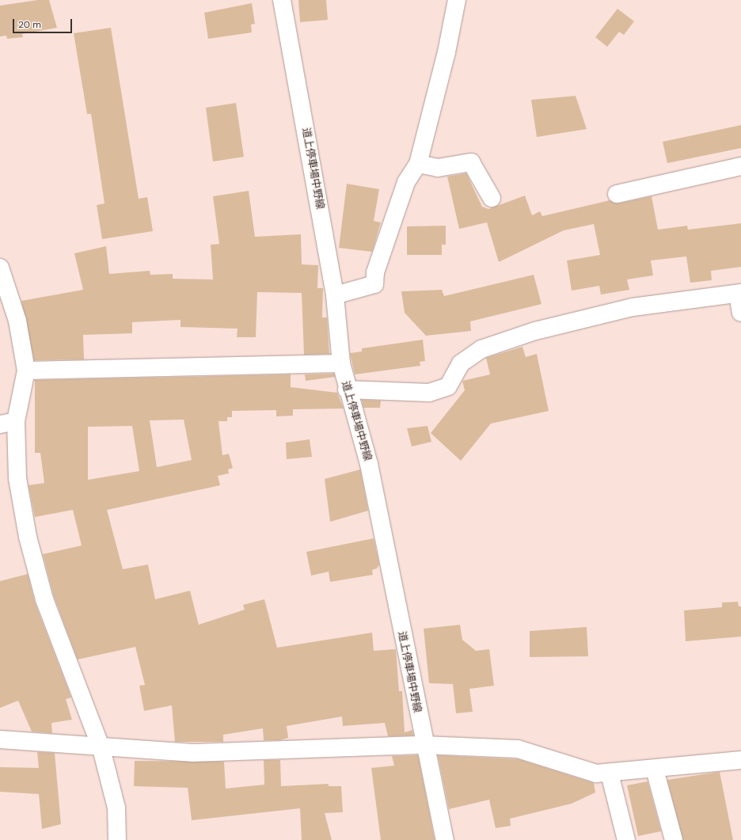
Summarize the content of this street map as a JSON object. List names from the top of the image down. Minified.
{"streets":{"street":["道上停車場中野線"]},"scale_bar":"20 m"}
